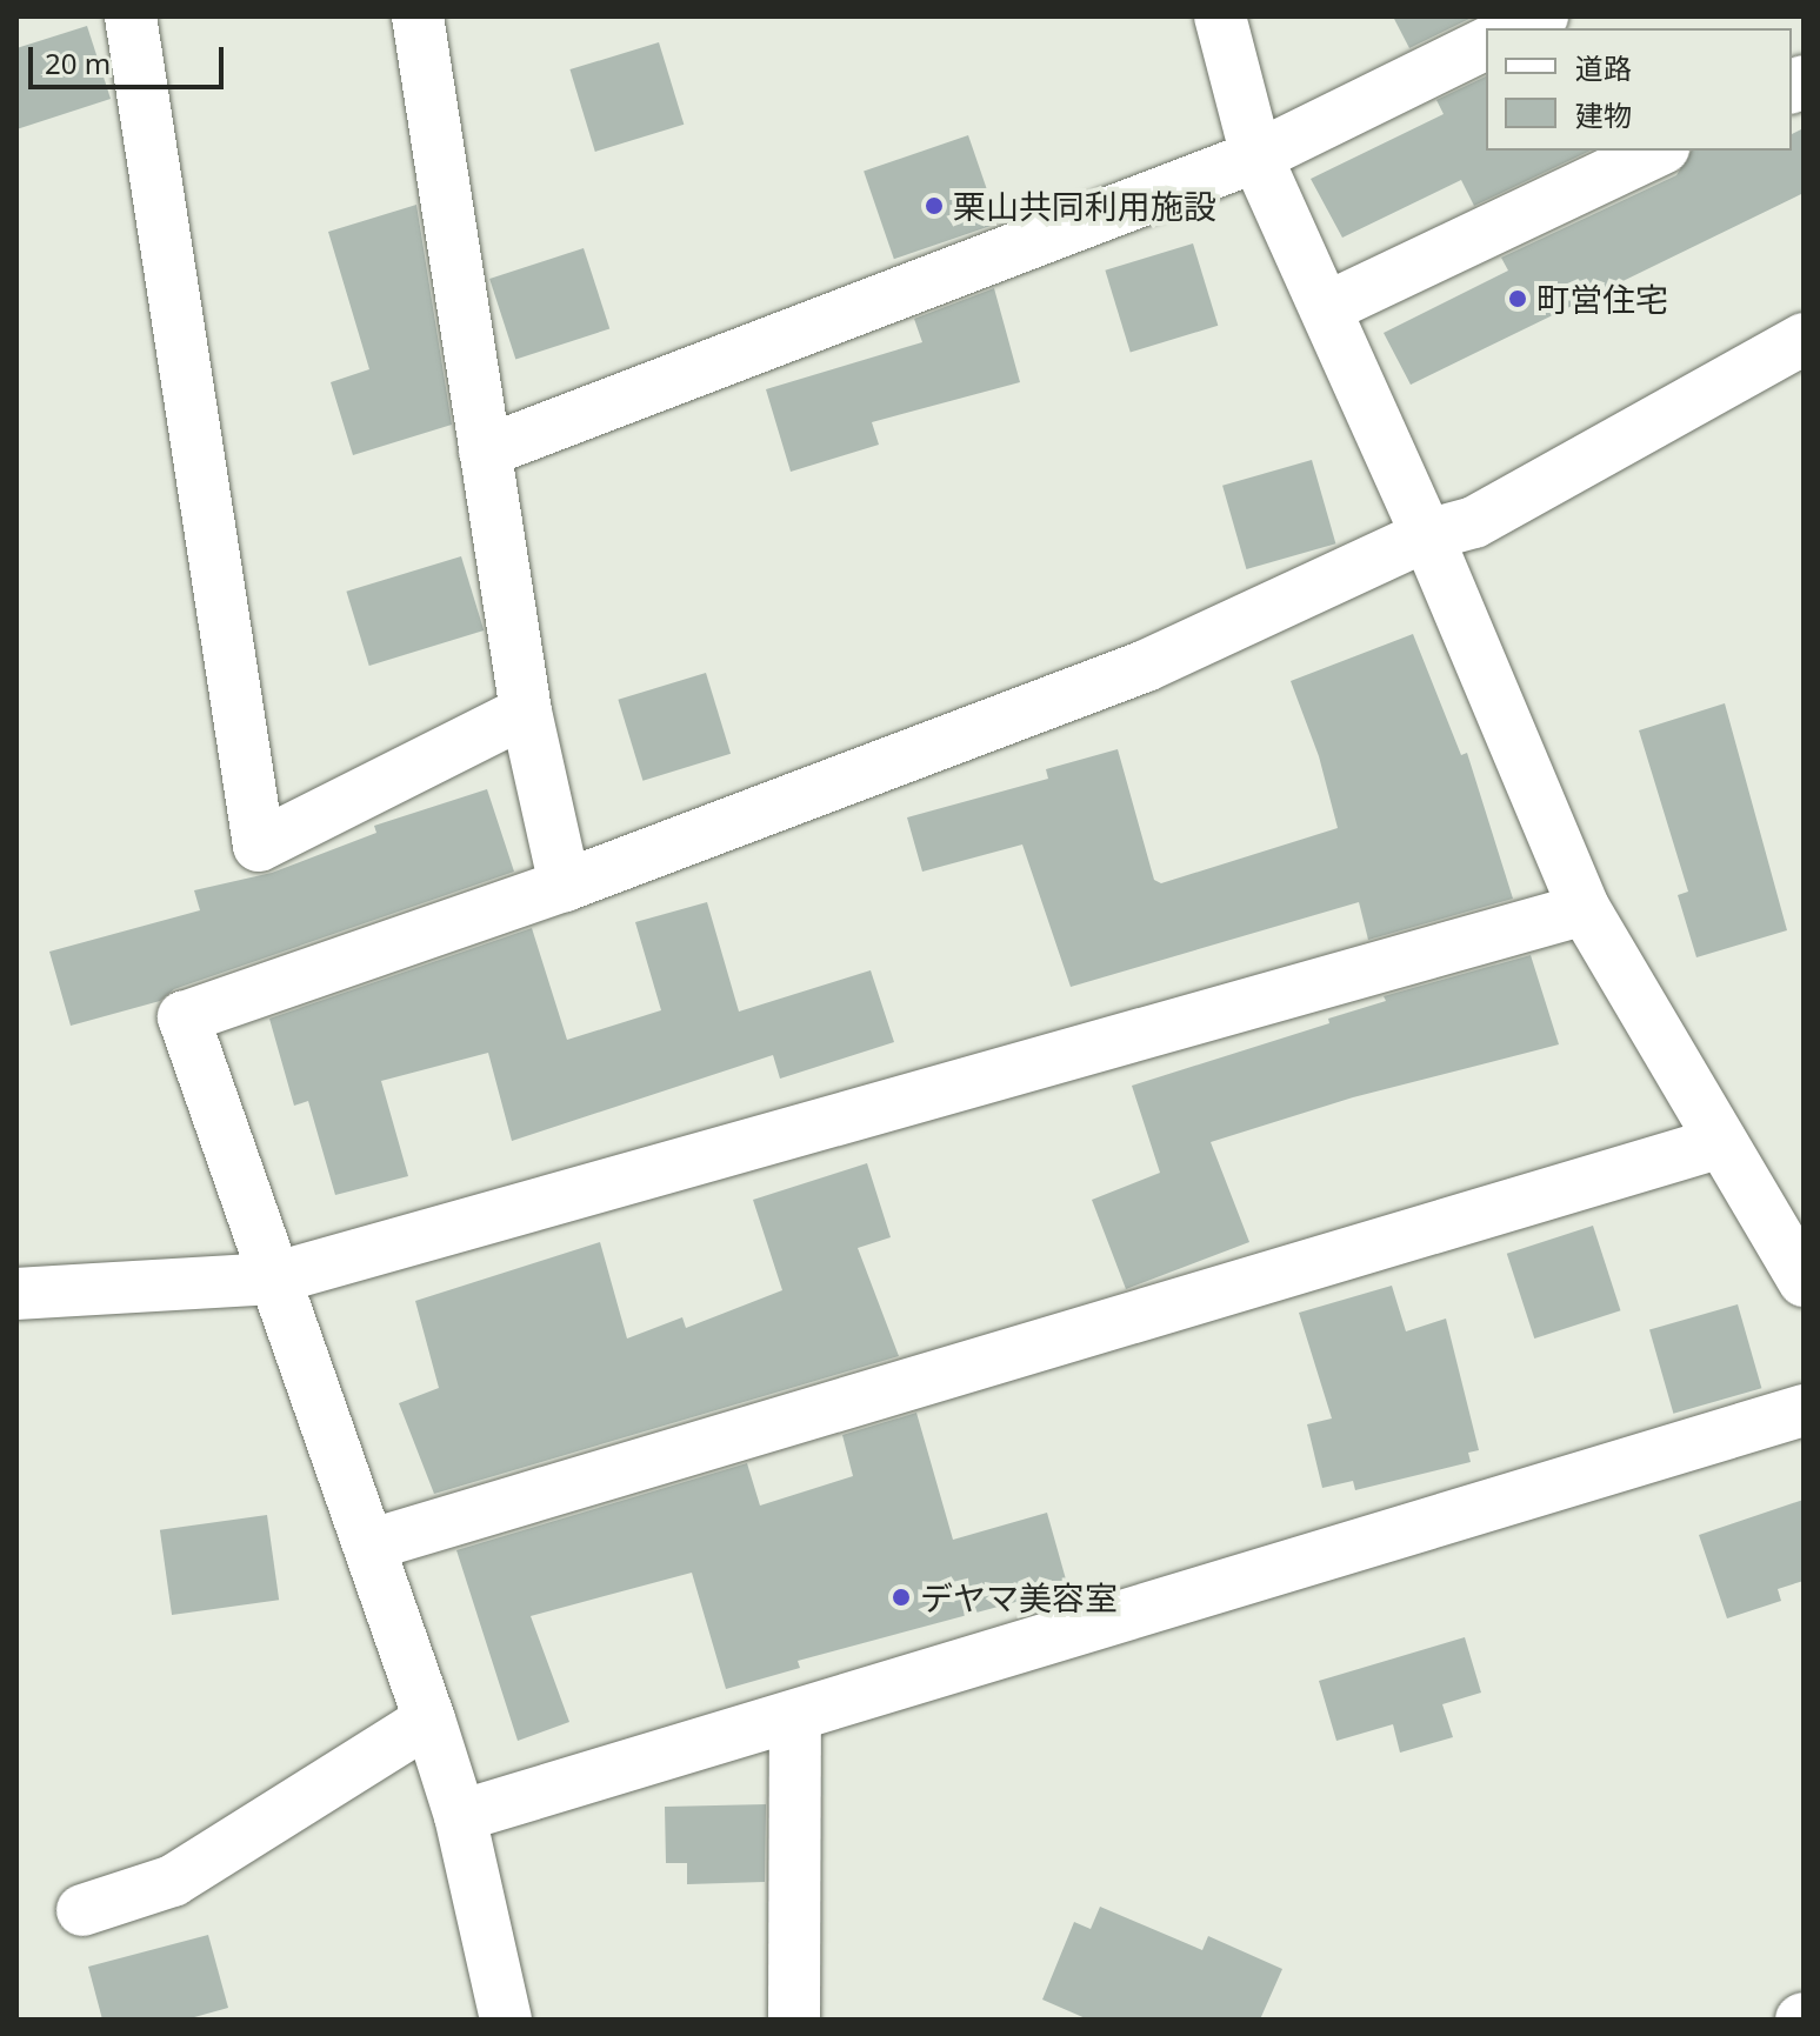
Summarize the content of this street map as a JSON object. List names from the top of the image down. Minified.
{"places":["栗山共同利用施設","町営住宅","デヤマ美容室"],"legend":["道路","建物"],"scale_bar":"20 m"}
